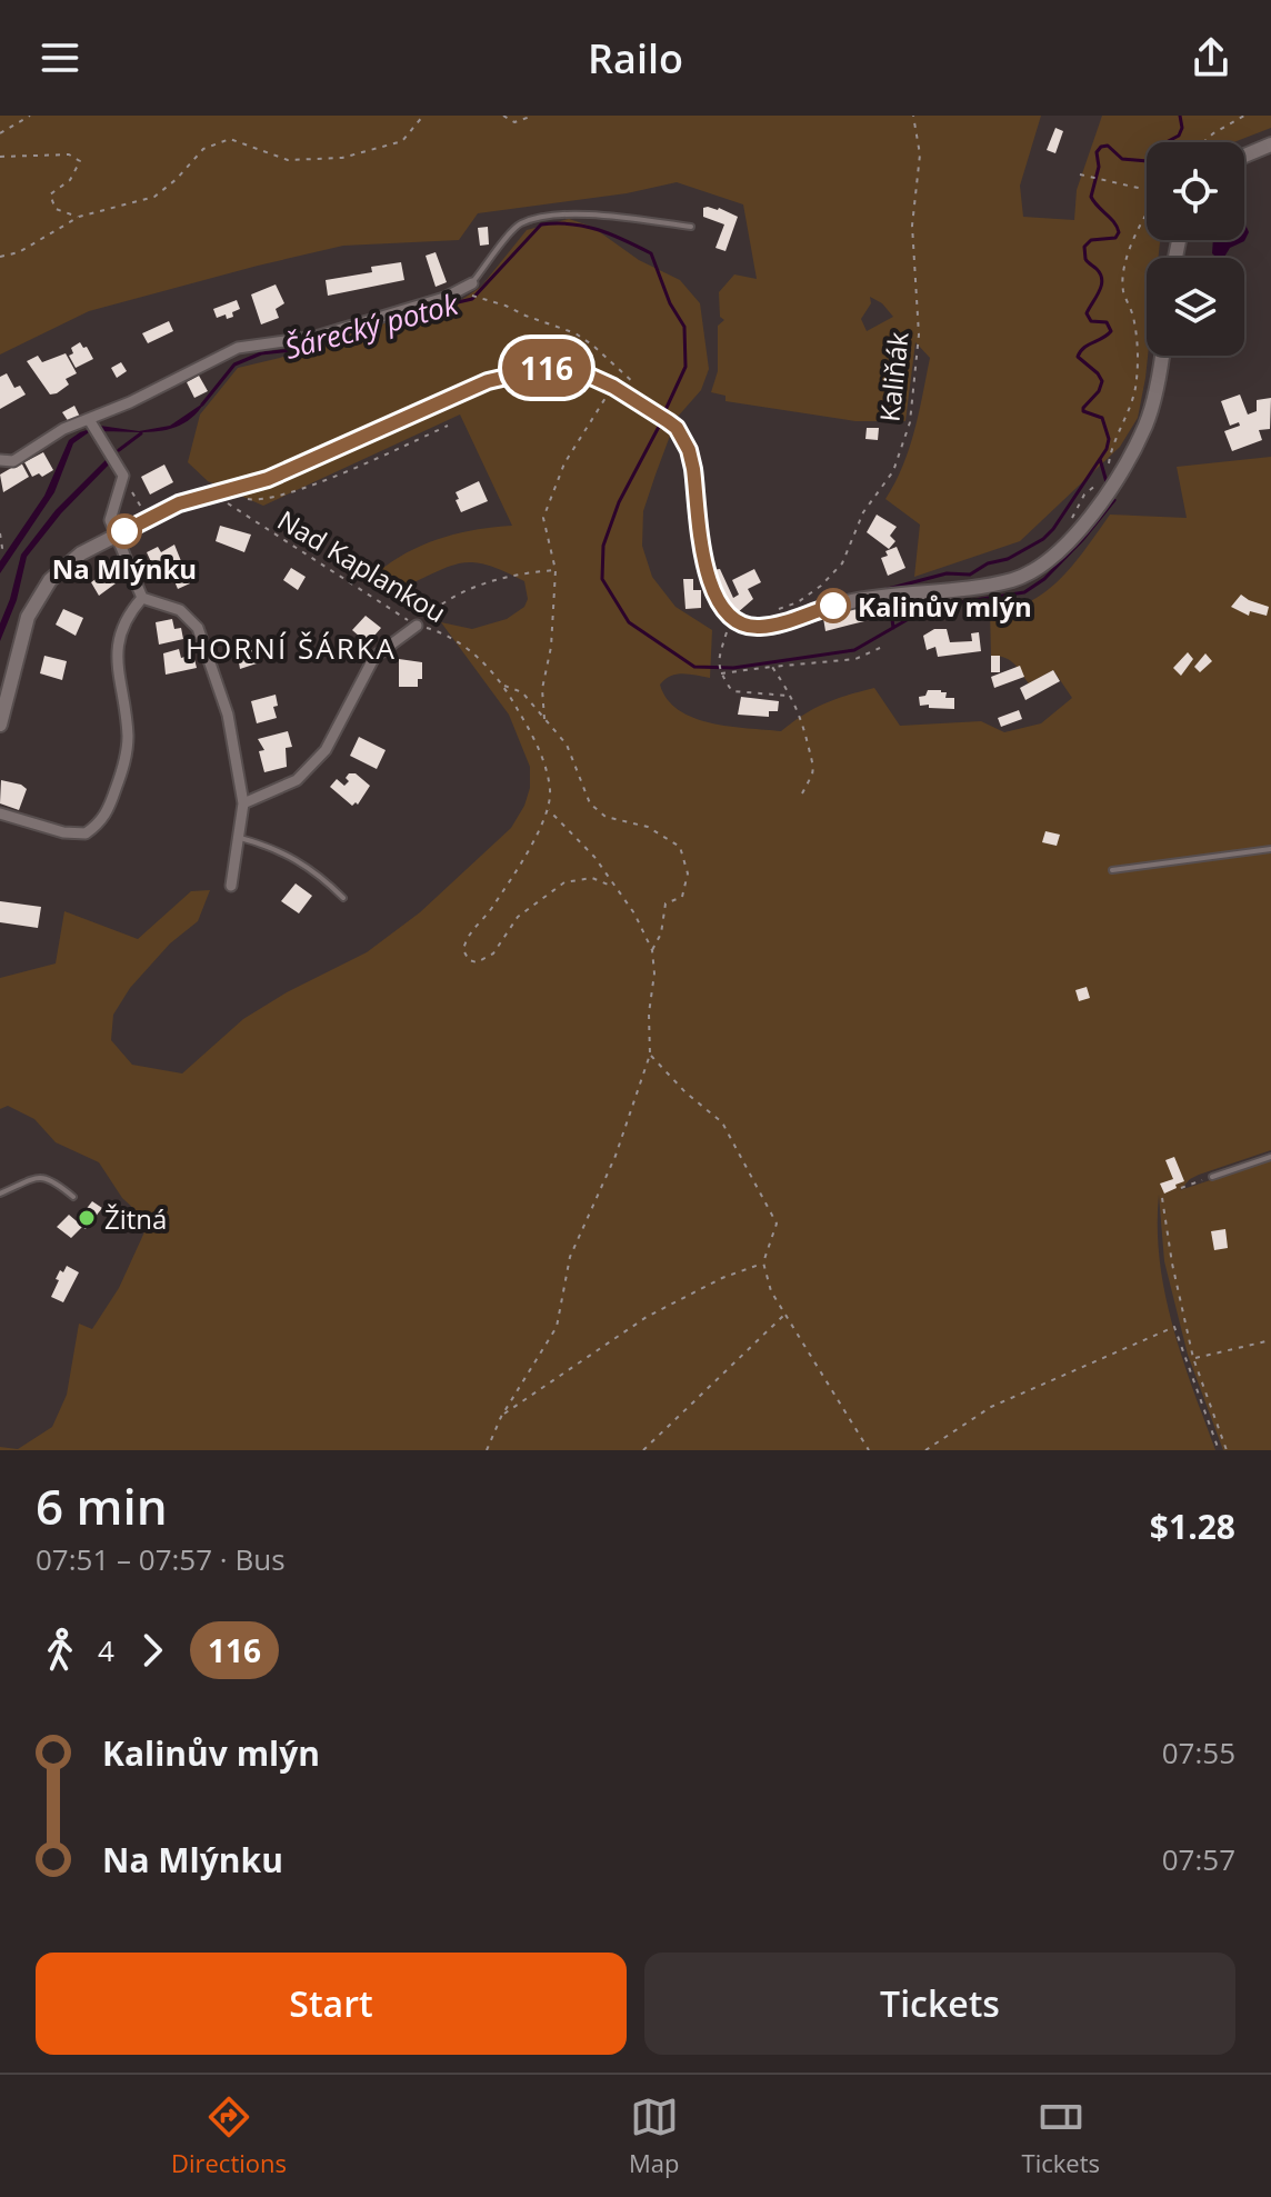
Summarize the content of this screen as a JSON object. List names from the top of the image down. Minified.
{"streets":{"path":["Kaliňák","Nad Kaplankou"]},"districts":["HORNÍ ŠÁRKA"],"water":["Šárecký potok"],"places":["Na Mlýnku","Kalinův mlýn","Žitná"],"lines":["bus line 116"],"page":{"header":"Railo","on_map":"116","heading":["6 min","07:51 – 07:57 · Bus","$1.28"],"legs":["4","116"],"list":[{"name":"Kalinův mlýn","value":"07:55"},{"name":"Na Mlýnku","value":"07:57"}],"buttons":["Start","Tickets"],"tabs":["Directions","Map","Tickets"]}}
